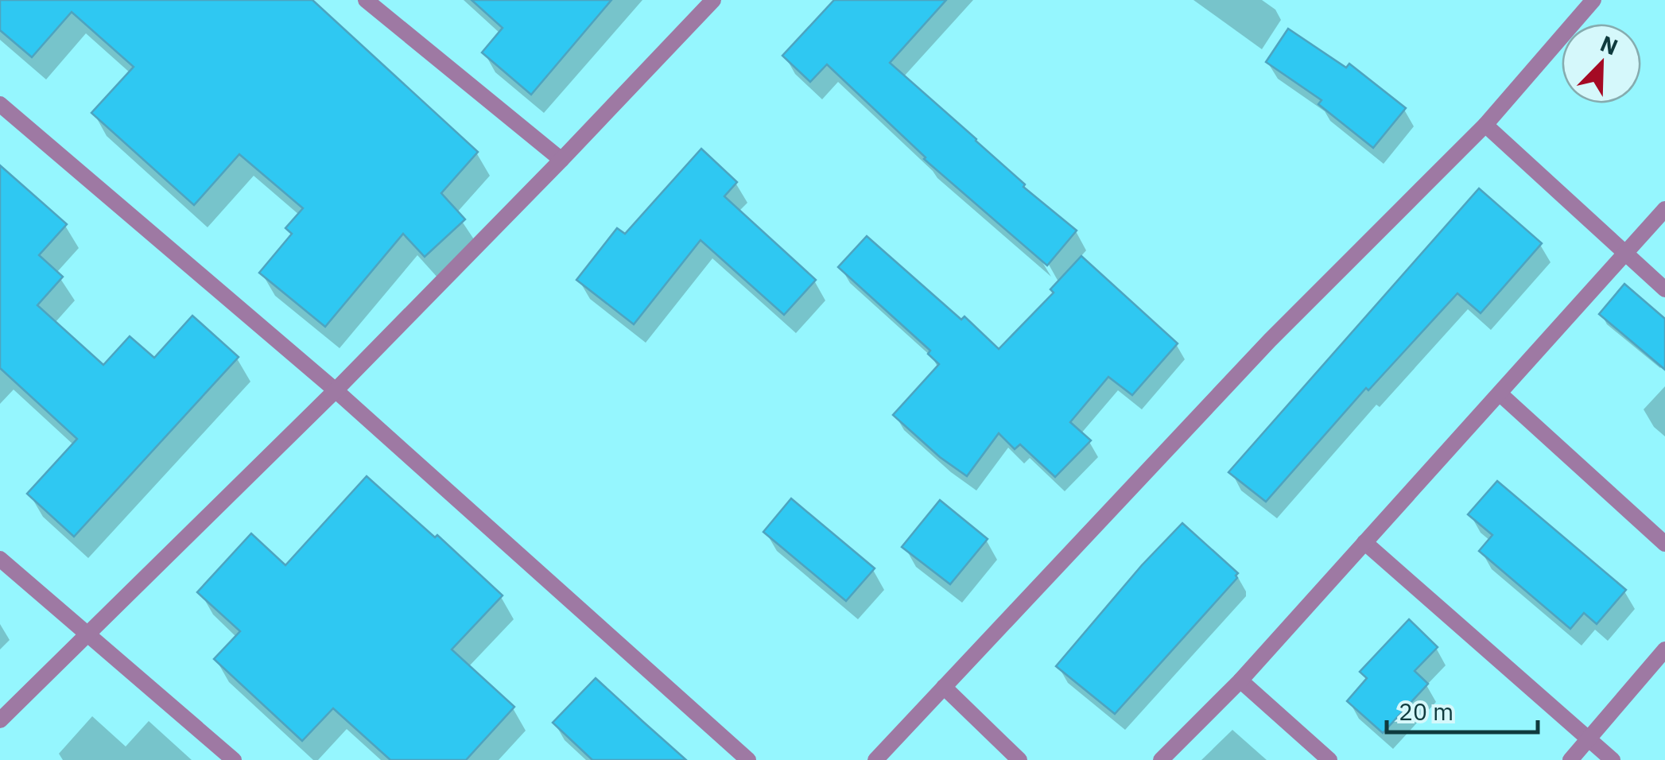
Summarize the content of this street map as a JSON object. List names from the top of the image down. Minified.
{"scale_bar":"20 m","north":"top right"}
